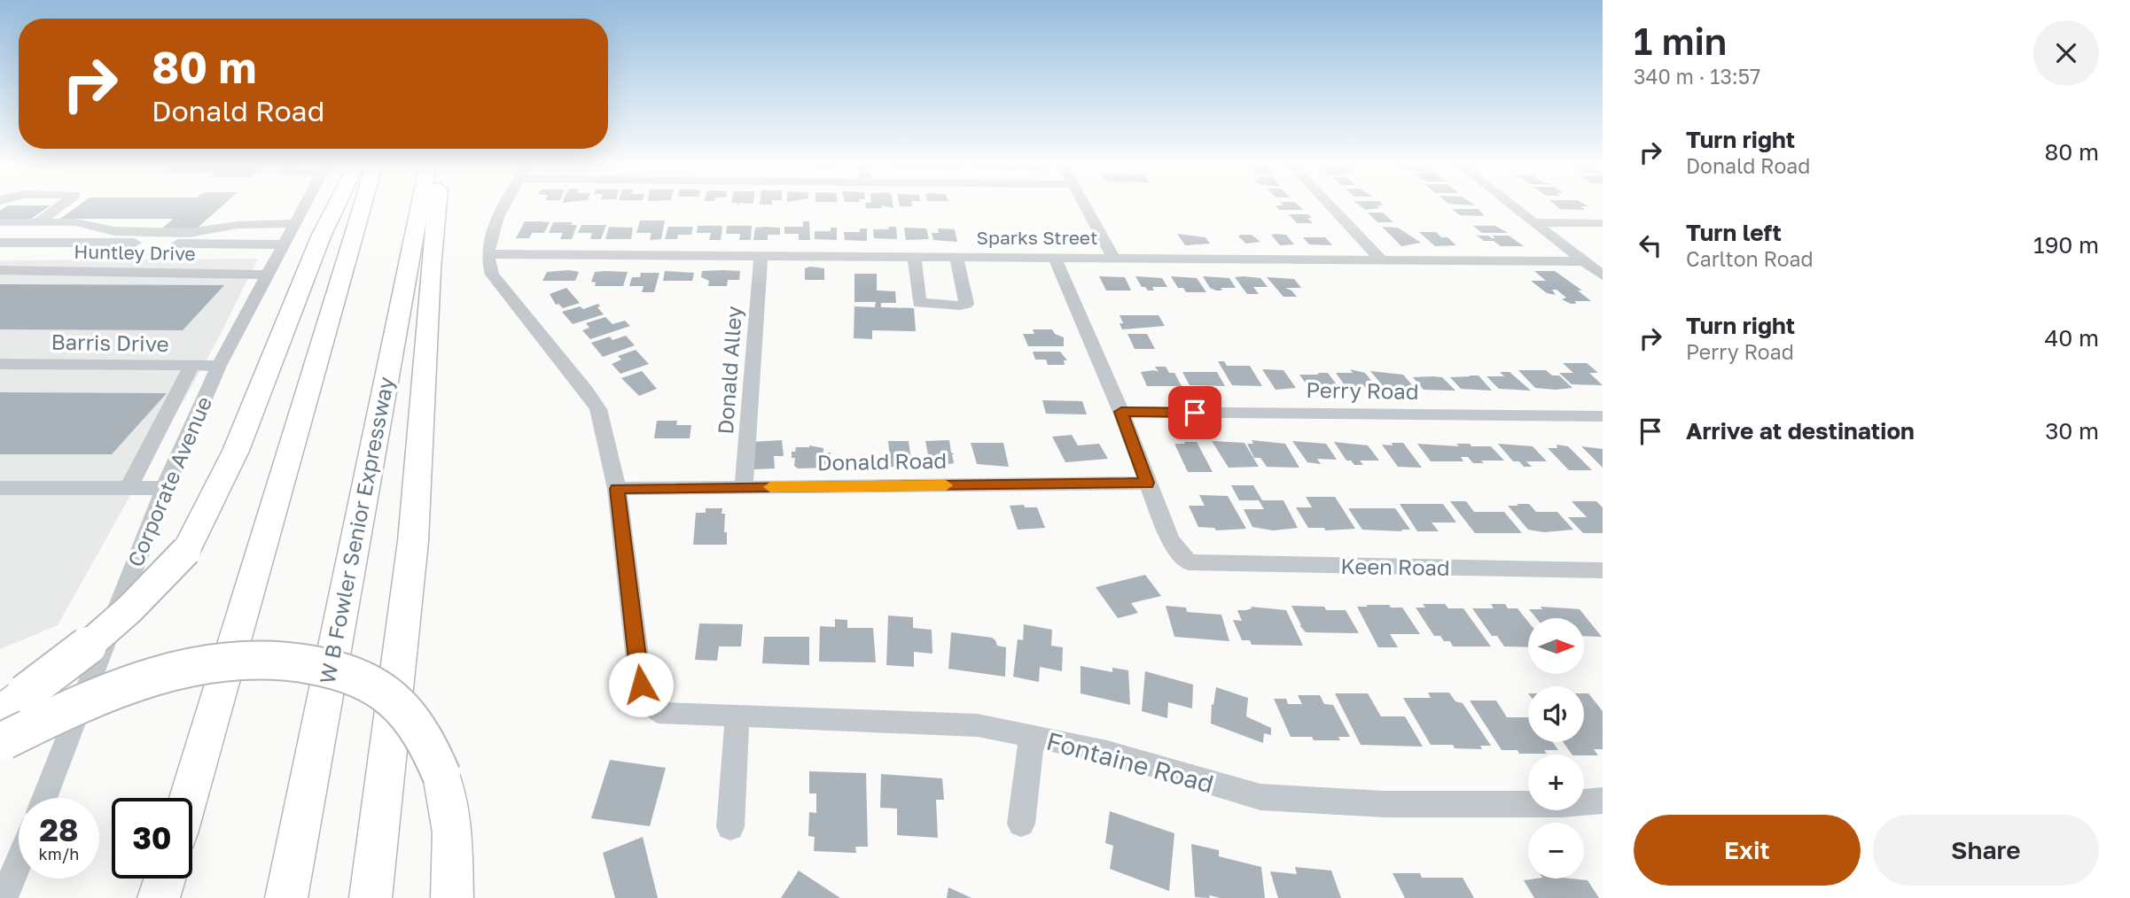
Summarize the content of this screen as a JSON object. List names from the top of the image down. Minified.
{"streets":{"highway":["W B Fowler Senior Expressway"],"street":["Sparks Street","Huntley Drive","Barris Drive","Donald Alley","Perry Road","Donald Road","Corporate Avenue","Keen Road","Fontaine Road"]},"crossings":[["Sparks Street","Donald Alley"],["Huntley Drive","Corporate Avenue"],["Barris Drive","Corporate Avenue"],["Donald Alley","Donald Road"],["Donald Road","Keen Road"],["Donald Road","Fontaine Road"]],"north":"right","page":{"heading":["1 min","340 m · 13:57"],"turn":["80 m","Donald Road"],"list":[{"name":"Turn right","note":"Donald Road","value":"80 m"},{"name":"Turn left","note":"Carlton Road","value":"190 m"},{"name":"Turn right","note":"Perry Road","value":"40 m"},{"name":"Arrive at destination","value":"30 m"}],"map_buttons":["+","−"],"speed":"28 km/h","limit":"30","buttons":["Exit","Share"]}}
